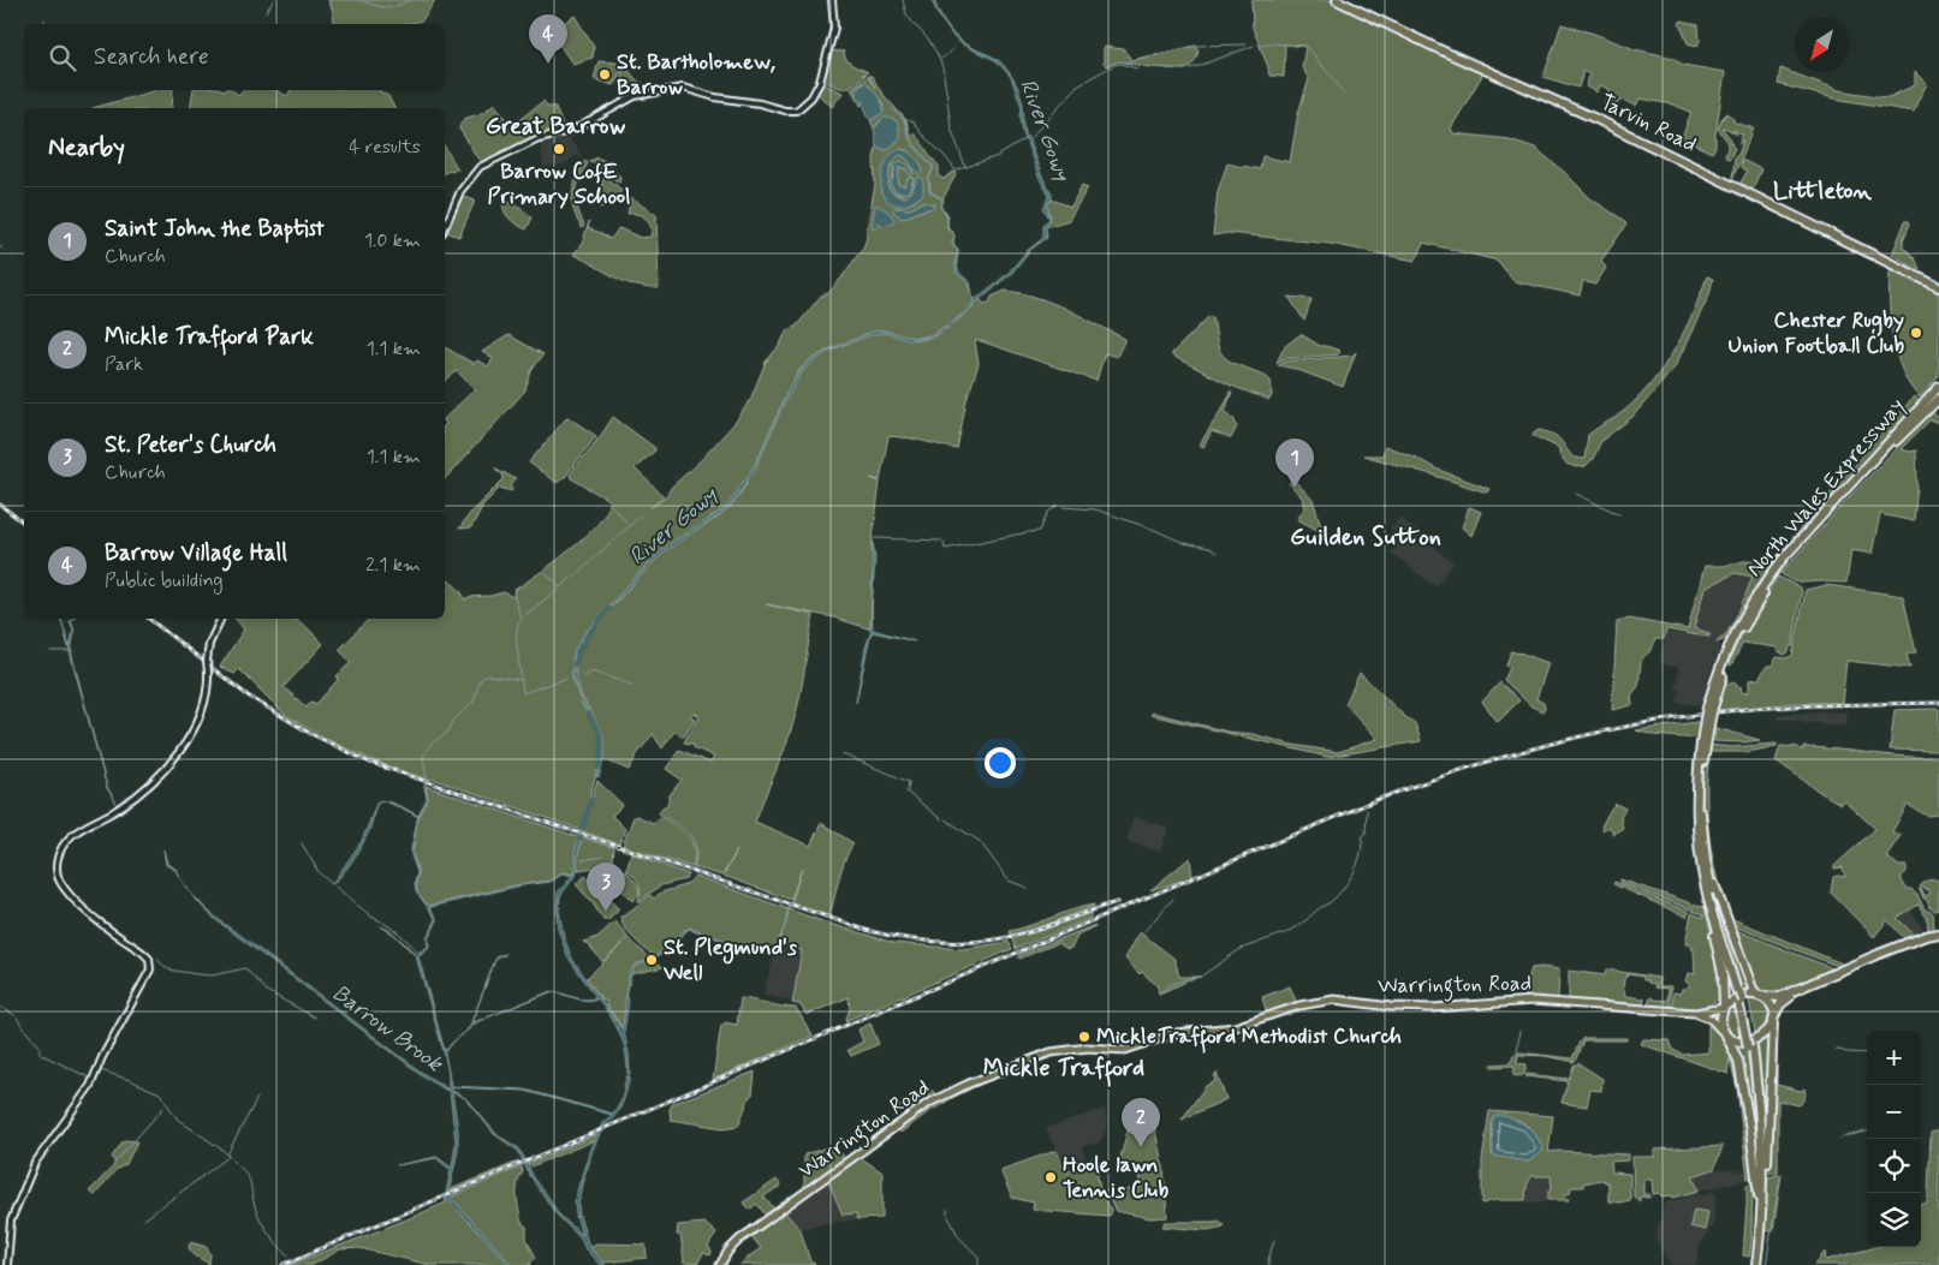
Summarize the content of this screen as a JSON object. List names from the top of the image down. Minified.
{"streets":{"highway":["Tarvin Road","North Wales Expressway"],"main road":["Warrington Road"]},"districts":["Great Barrow","Littleton","Guilden Sutton","Mickle Trafford"],"water":["River Gowy","Barrow Brook"],"places":["St. Bartholomew, Barrow","Barrow CofE Primary School","Chester Rugby Union Football Club","St. Plegmund's Well","MickleTrafford Methodist Church","Hoole lawn Tennis Club"],"north":"bottom left","page":{"pins":["4","1","3","2"],"search":"Search here","heading":["Nearby","4 results"],"list":[{"mark":"1","name":"Saint John the Baptist","note":"Church","value":"1.0 km"},{"mark":"2","name":"Mickle Trafford Park","note":"Park","value":"1.1 km"},{"mark":"3","name":"St. Peter's Church","note":"Church","value":"1.1 km"},{"mark":"4","name":"Barrow Village Hall","note":"Public building","value":"2.1 km"}],"map_buttons":["+","−"]}}
